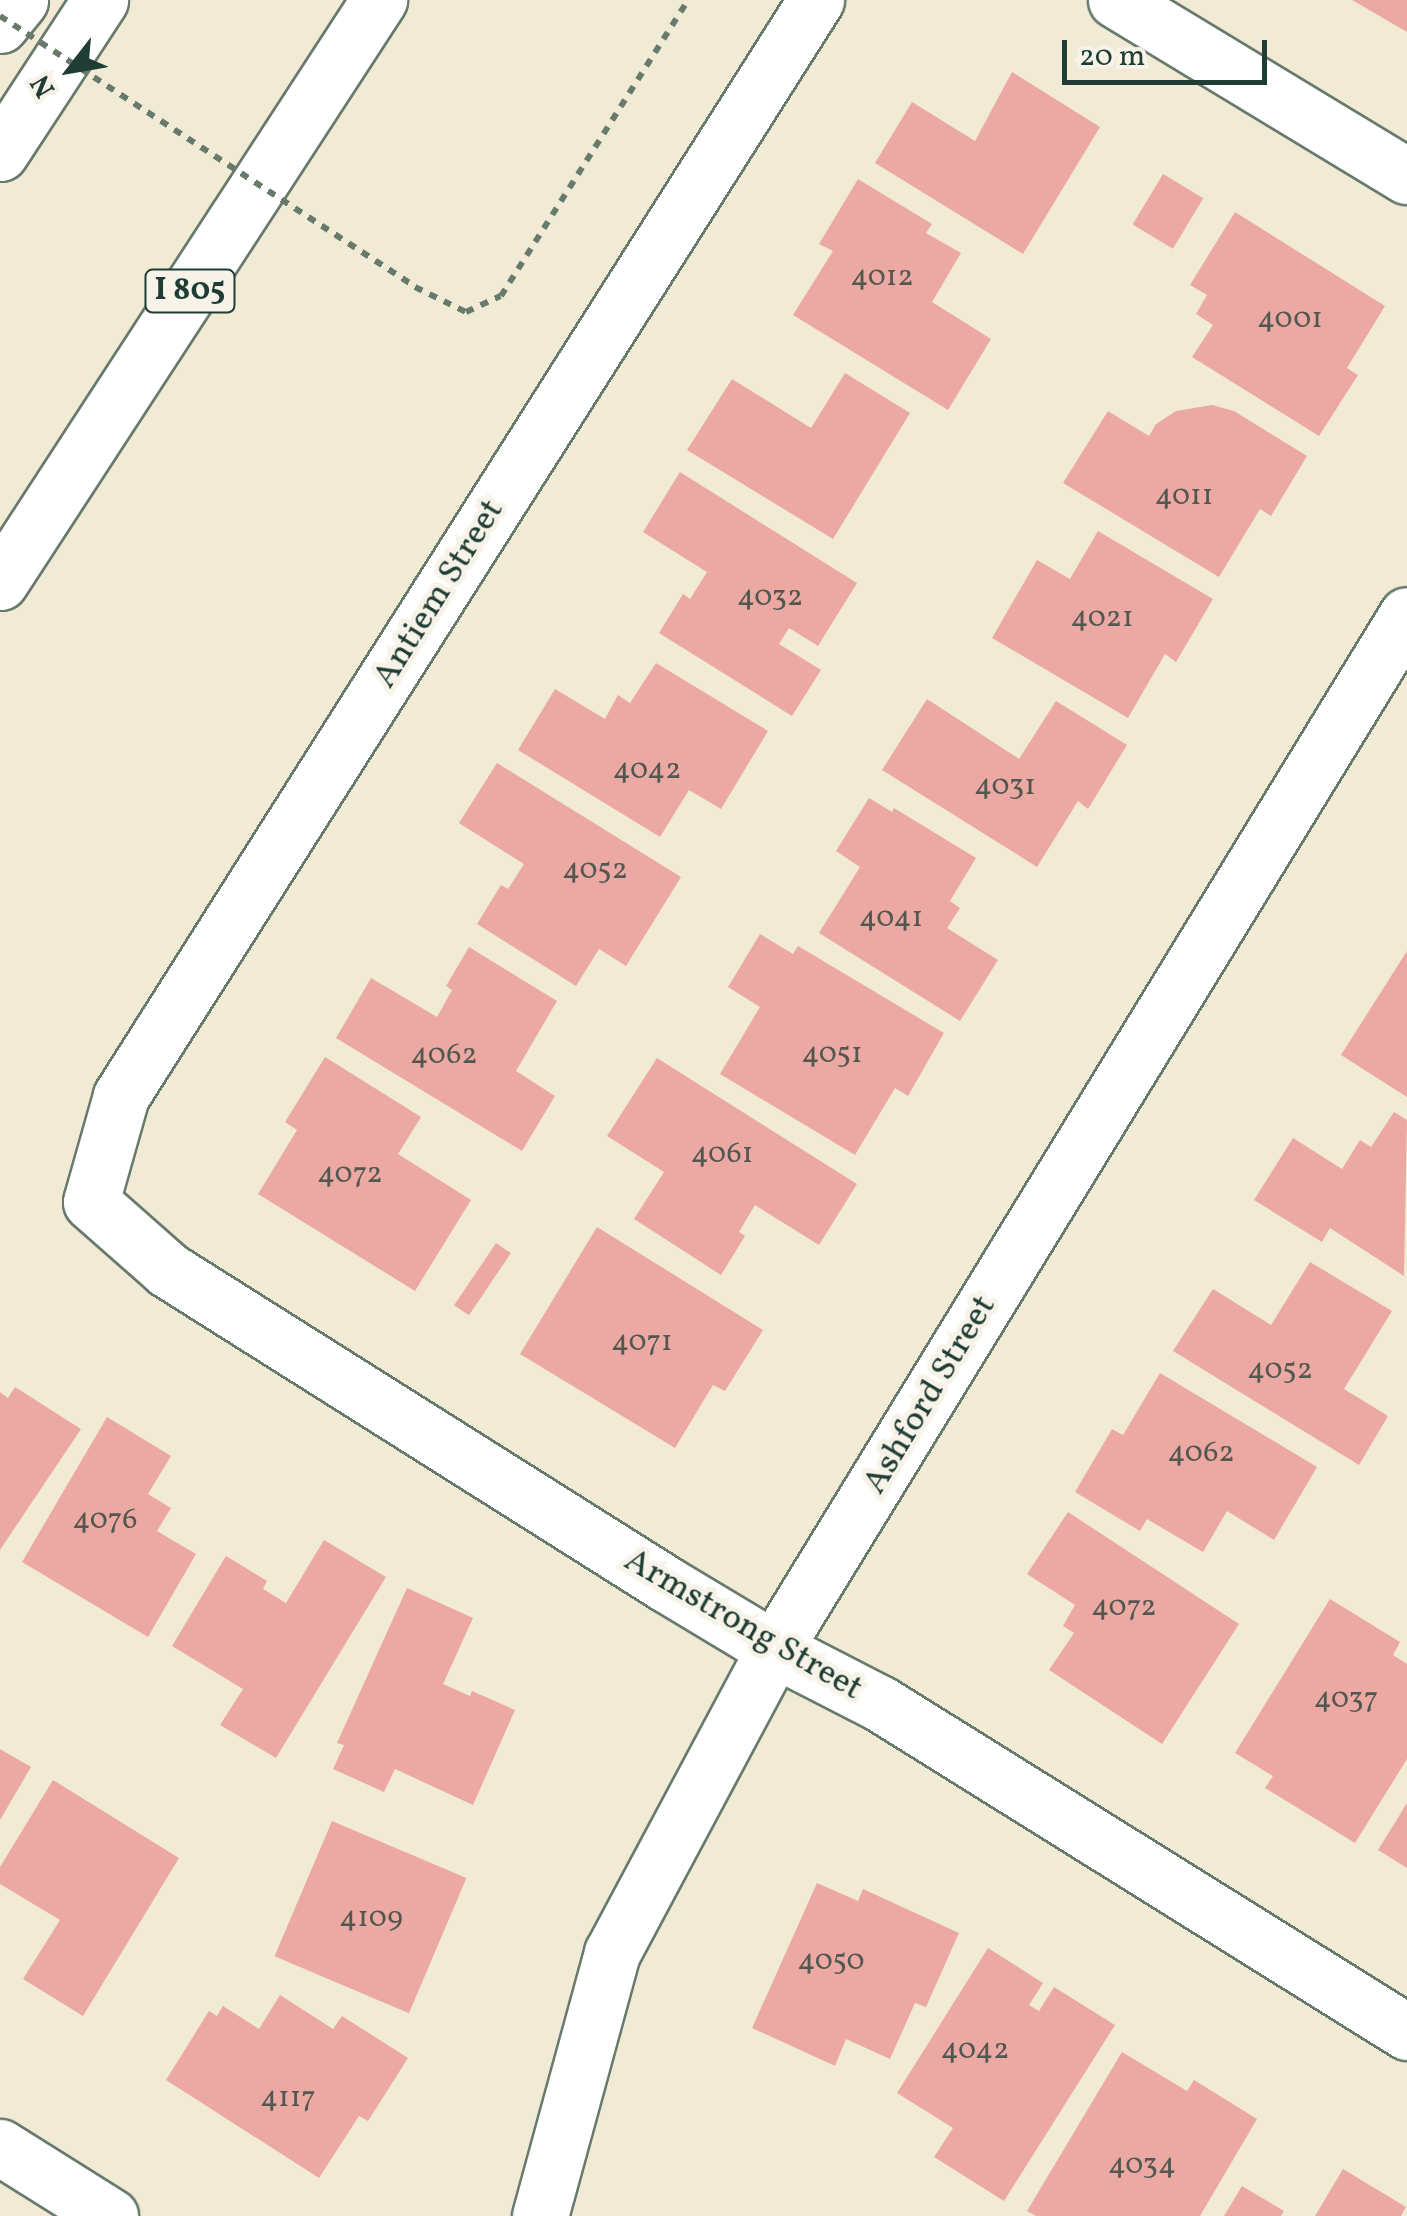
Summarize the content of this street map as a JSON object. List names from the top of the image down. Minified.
{"streets":{"main road":["I 805","Antiem Street","Ashford Street","Armstrong Street"]},"crossings":[["Antiem Street","Armstrong Street"],["Ashford Street","Armstrong Street"]],"house_numbers":["4012","4001","4011","4032","4021","4042","4031","4052","4041","4051","4062","4061","4072","4071","4052","4062","4076","4072","4037","4109","4050","4042","4117","4034"],"scale_bar":"20 m","north":"bottom left"}
